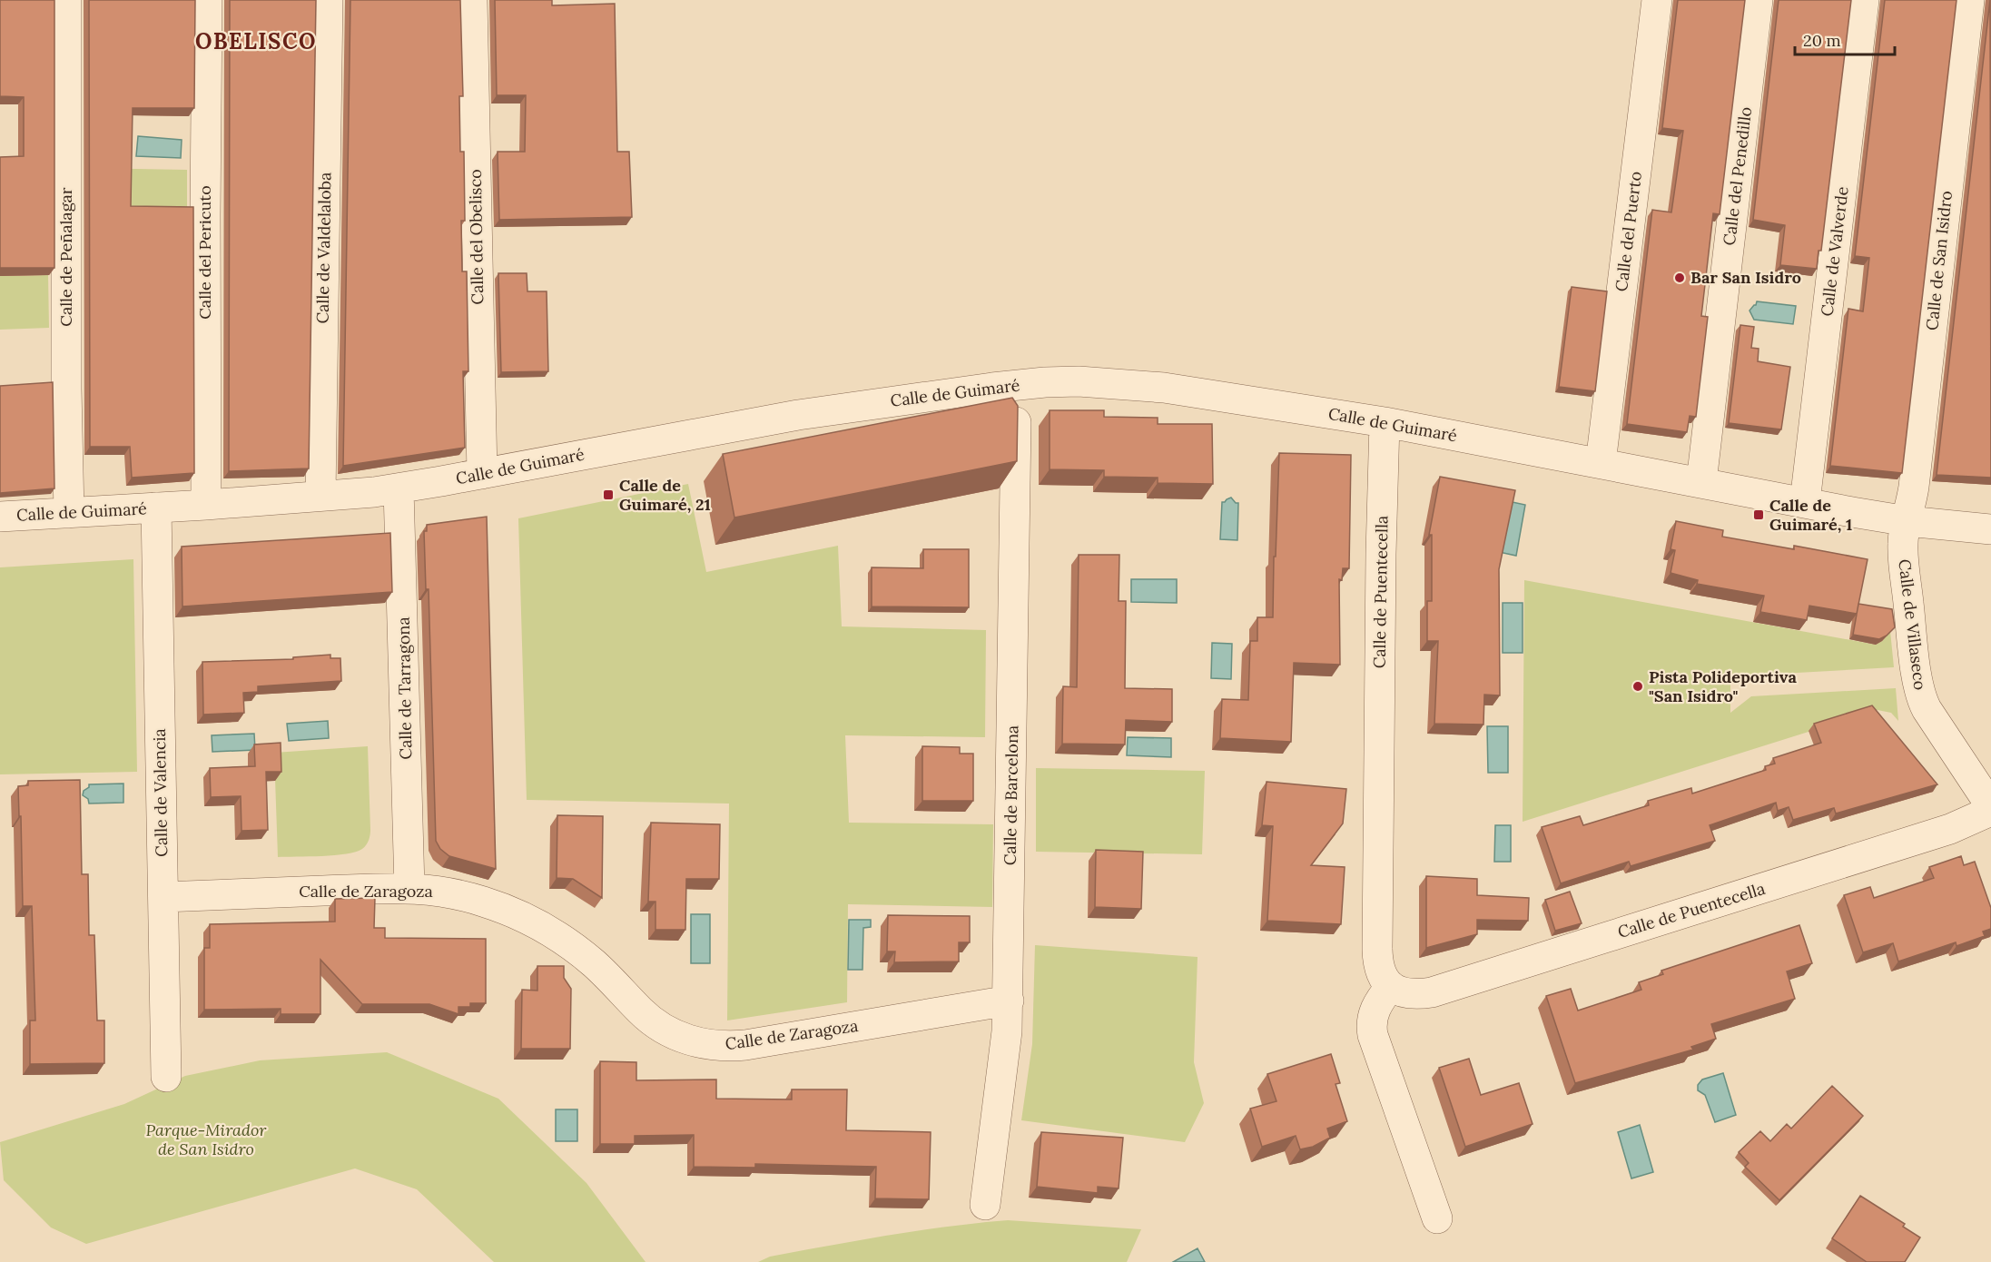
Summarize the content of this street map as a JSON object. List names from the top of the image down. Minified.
{"streets":{"street":["Calle del Penedillo","Calle del Puerto","Calle del Obelisco","Calle de Valdelaloba","Calle de Valverde","Calle del Pericuto","Calle de Peñalagar","Calle de San Isidro","Calle de Guimaré","Calle de Puentecella","Calle de Villaseco","Calle de Tarragona","Calle de Valencia","Calle de Barcelona","Calle de Zaragoza"]},"crossings":[["Calle del Penedillo","Calle de Guimaré"],["Calle del Puerto","Calle de Guimaré"],["Calle del Obelisco","Calle de Guimaré"],["Calle de Valdelaloba","Calle de Guimaré"],["Calle de Valverde","Calle de Guimaré"],["Calle del Pericuto","Calle de Guimaré"],["Calle de Peñalagar","Calle de Guimaré"],["Calle de San Isidro","Calle de Guimaré"],["Calle de San Isidro","Calle de Villaseco"],["Calle de Guimaré","Calle de Puentecella"],["Calle de Guimaré","Calle de Villaseco"],["Calle de Guimaré","Calle de Tarragona"],["Calle de Guimaré","Calle de Valencia"],["Calle de Guimaré","Calle de Barcelona"],["Calle de Tarragona","Calle de Zaragoza"],["Calle de Valencia","Calle de Zaragoza"],["Calle de Barcelona","Calle de Zaragoza"]],"districts":["OBELISCO"],"parks":["Parque-Mirador de San Isidro"],"places":{"other":["Bar San Isidro","Pista Polideportiva \"San Isidro\""],"transit":["Calle de Guimaré, 21","Calle de Guimaré, 1"]},"scale_bar":"20 m"}
